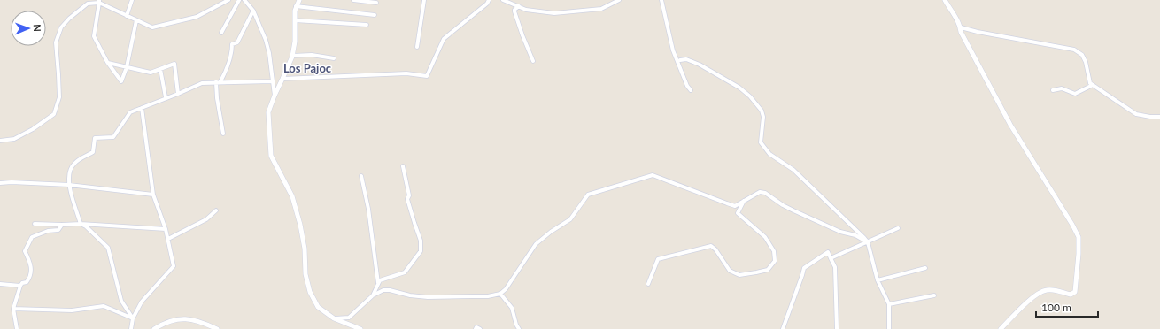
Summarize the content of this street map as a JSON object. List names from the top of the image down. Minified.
{"districts":["Los Pajoc"],"scale_bar":"100 m","north":"right"}
